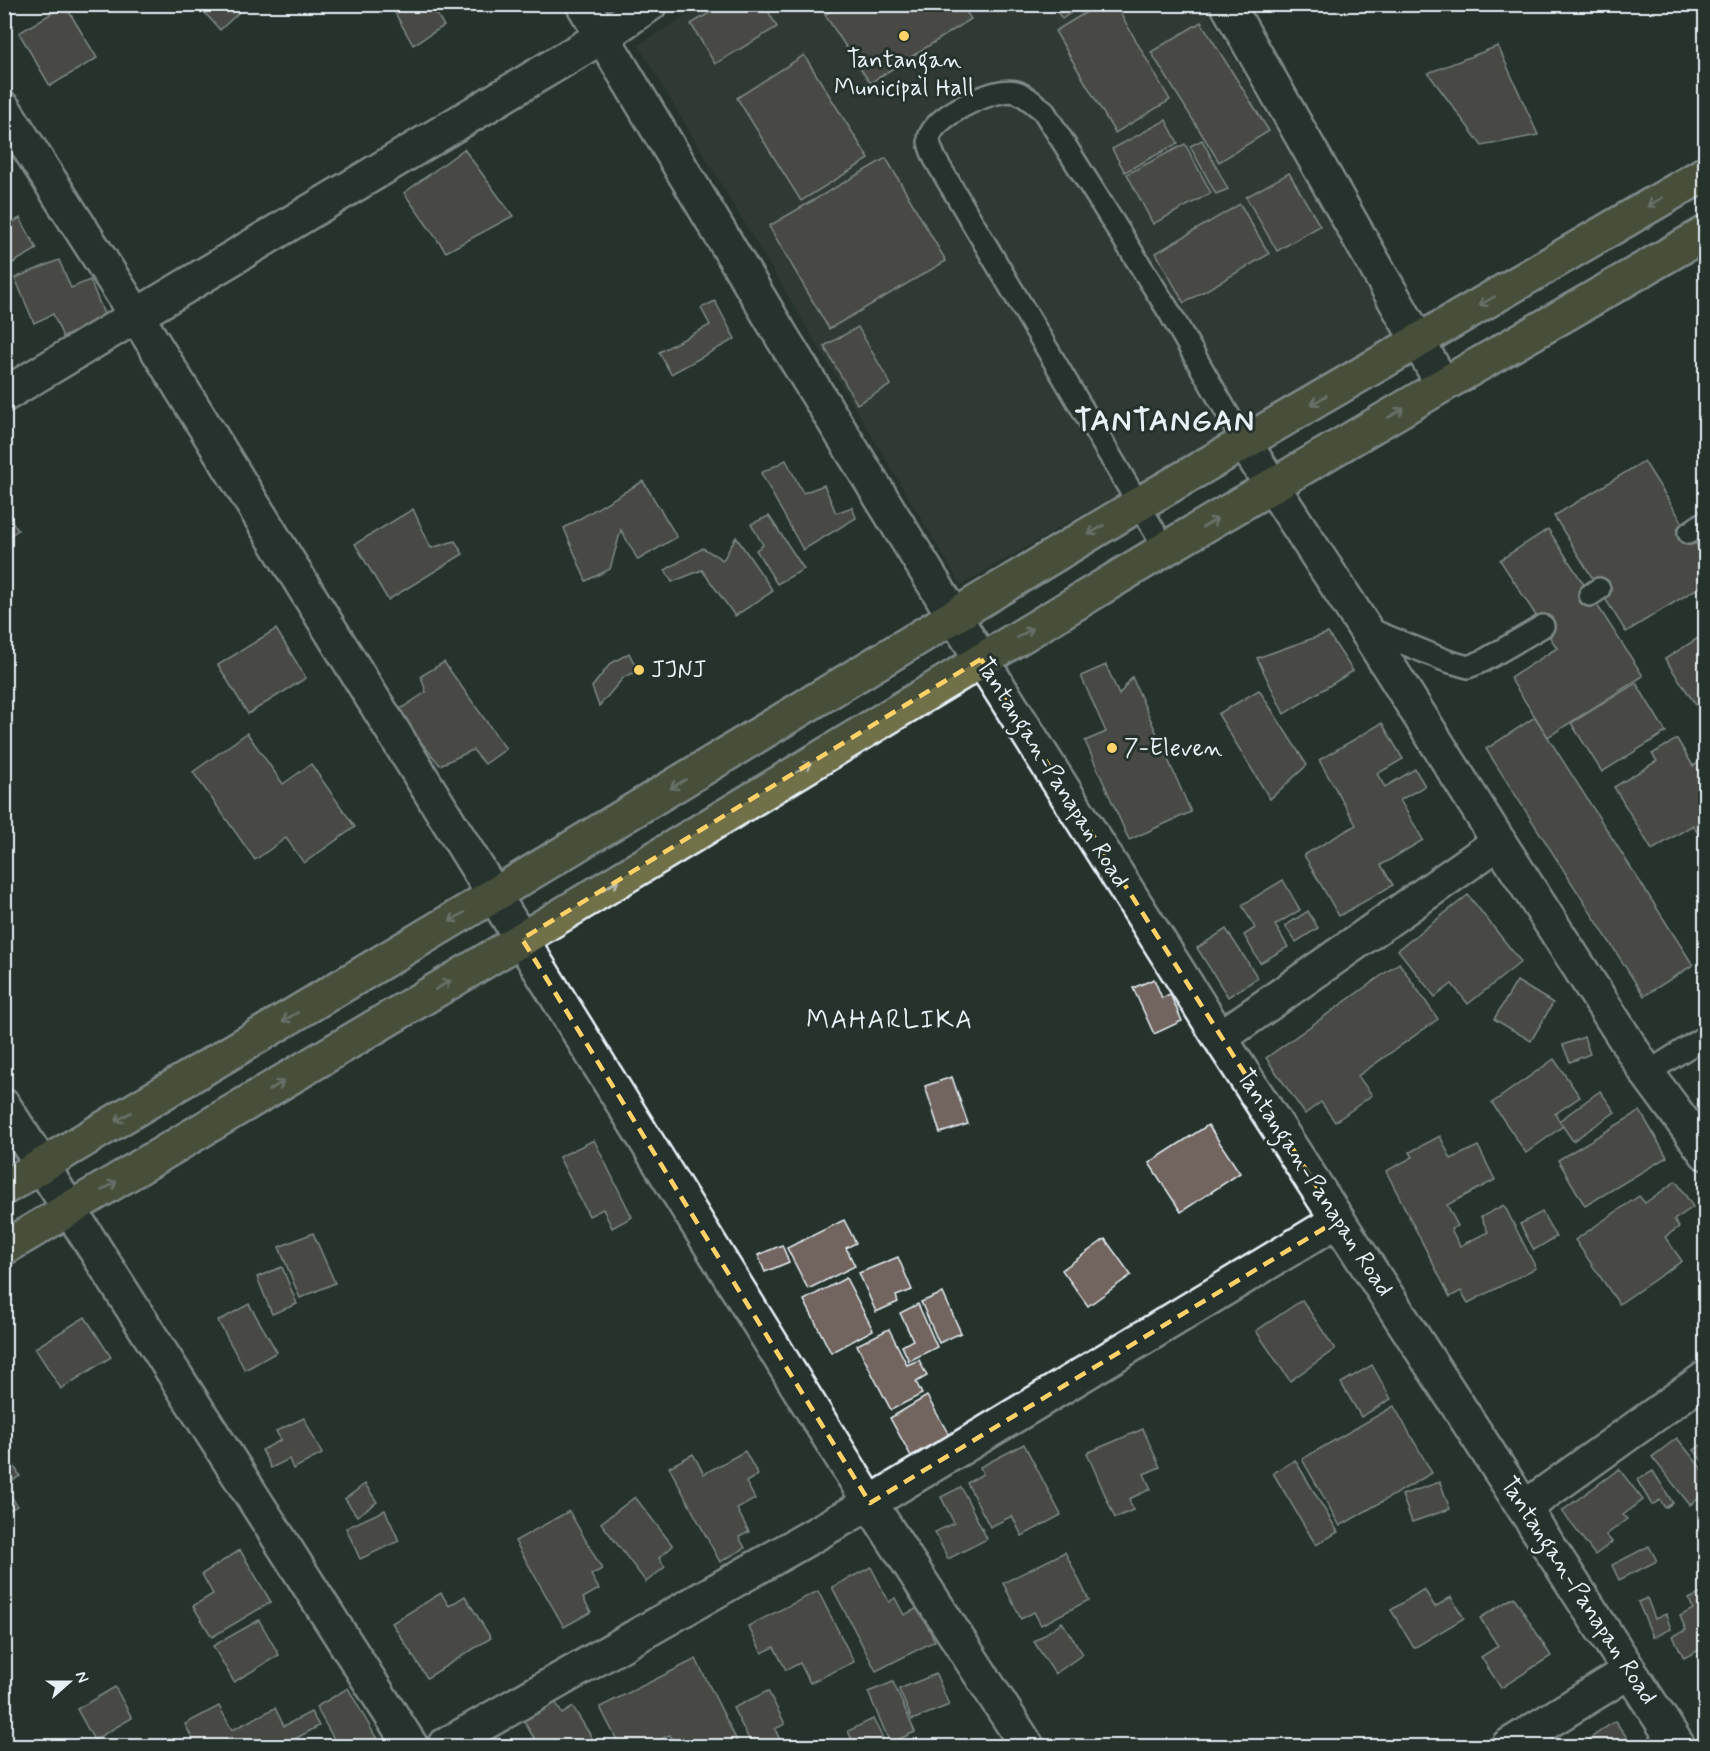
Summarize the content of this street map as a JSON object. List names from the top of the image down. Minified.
{"streets":{"street":["Tantangan-Panapan Road"]},"districts":["TANTANGAN","MAHARLIKA"],"places":["Tantangan Municipal Hall","JJNJ","7-Eleven"],"north":"right"}
